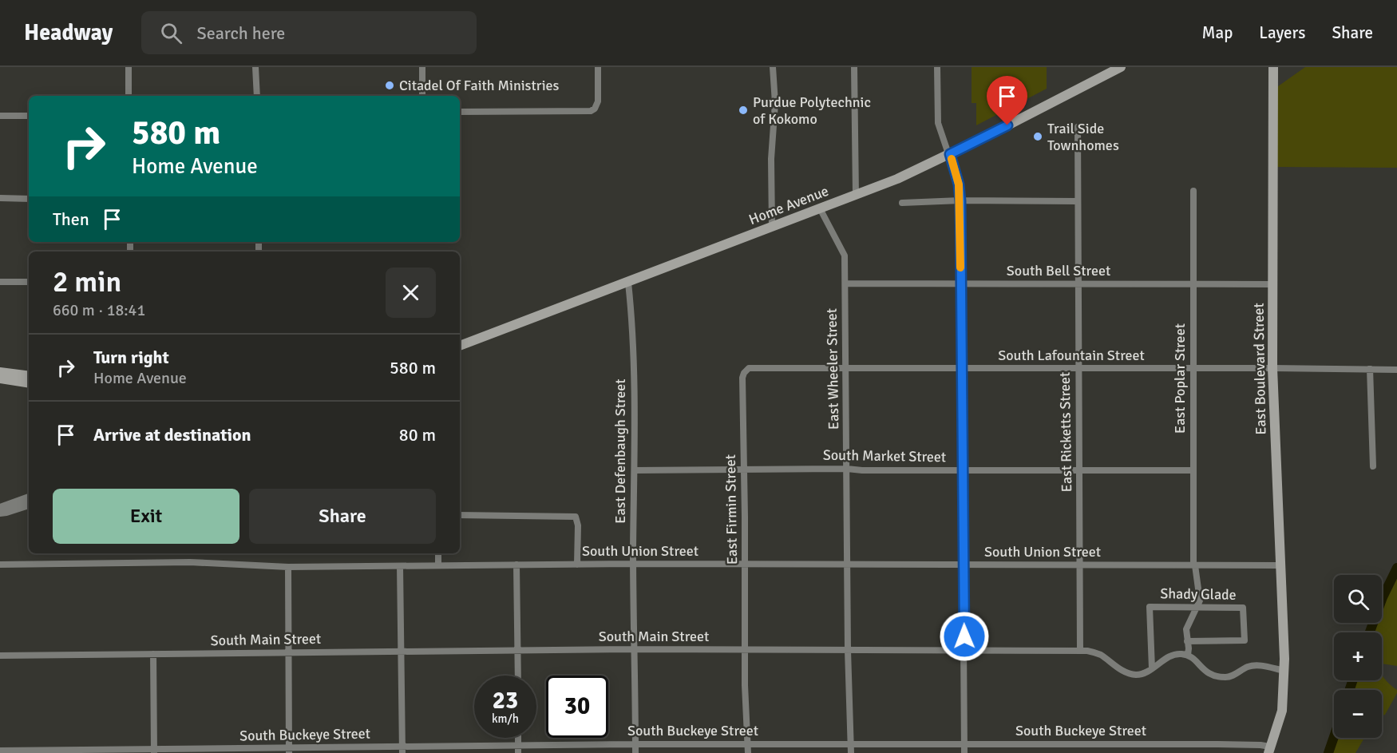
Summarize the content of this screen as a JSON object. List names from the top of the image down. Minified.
{"streets":{"main road":["Home Avenue","East Boulevard Street"],"street":["South Bell Street","South Lafountain Street","East Wheeler Street","East Poplar Street","East Ricketts Street","East Defenbaugh Street","South Market Street","East Firmin Street","South Union Street","Shady Glade","South Main Street","South Buckeye Street"]},"crossings":[["Home Avenue","East Wheeler Street"],["Home Avenue","East Defenbaugh Street"],["South Bell Street","East Wheeler Street"],["South Bell Street","East Boulevard Street"],["South Bell Street","East Poplar Street"],["South Bell Street","East Ricketts Street"],["South Lafountain Street","East Wheeler Street"],["South Lafountain Street","East Boulevard Street"],["South Lafountain Street","East Poplar Street"],["South Lafountain Street","East Ricketts Street"],["South Lafountain Street","East Firmin Street"],["East Wheeler Street","South Market Street"],["East Wheeler Street","South Union Street"],["East Wheeler Street","South Main Street"],["East Wheeler Street","South Buckeye Street"],["East Boulevard Street","South Union Street"],["East Boulevard Street","South Buckeye Street"],["East Poplar Street","South Market Street"],["East Poplar Street","South Union Street"],["East Poplar Street","Shady Glade"],["East Ricketts Street","South Market Street"],["East Ricketts Street","South Union Street"],["East Ricketts Street","South Main Street"],["East Defenbaugh Street","South Market Street"],["East Defenbaugh Street","South Union Street"],["East Defenbaugh Street","South Main Street"],["East Defenbaugh Street","South Buckeye Street"],["South Market Street","East Firmin Street"],["East Firmin Street","South Union Street"],["East Firmin Street","South Main Street"],["East Firmin Street","South Buckeye Street"],["Shady Glade","South Main Street"]],"places":["Citadel Of Faith Ministries","Purdue Polytechnic of Kokomo","Trail Side Townhomes"],"page":{"header":"Headway","search":"Search here","nav":["Map","Layers","Share"],"turn":["580 m","Home Avenue"],"then":"Then","heading":["2 min","660 m · 18:41"],"list":[{"name":"Turn right","note":"Home Avenue","value":"580 m"},{"name":"Arrive at destination","value":"80 m"}],"buttons":["Exit","Share"],"map_buttons":["+","−"],"speed":"23 km/h","limit":"30"}}
